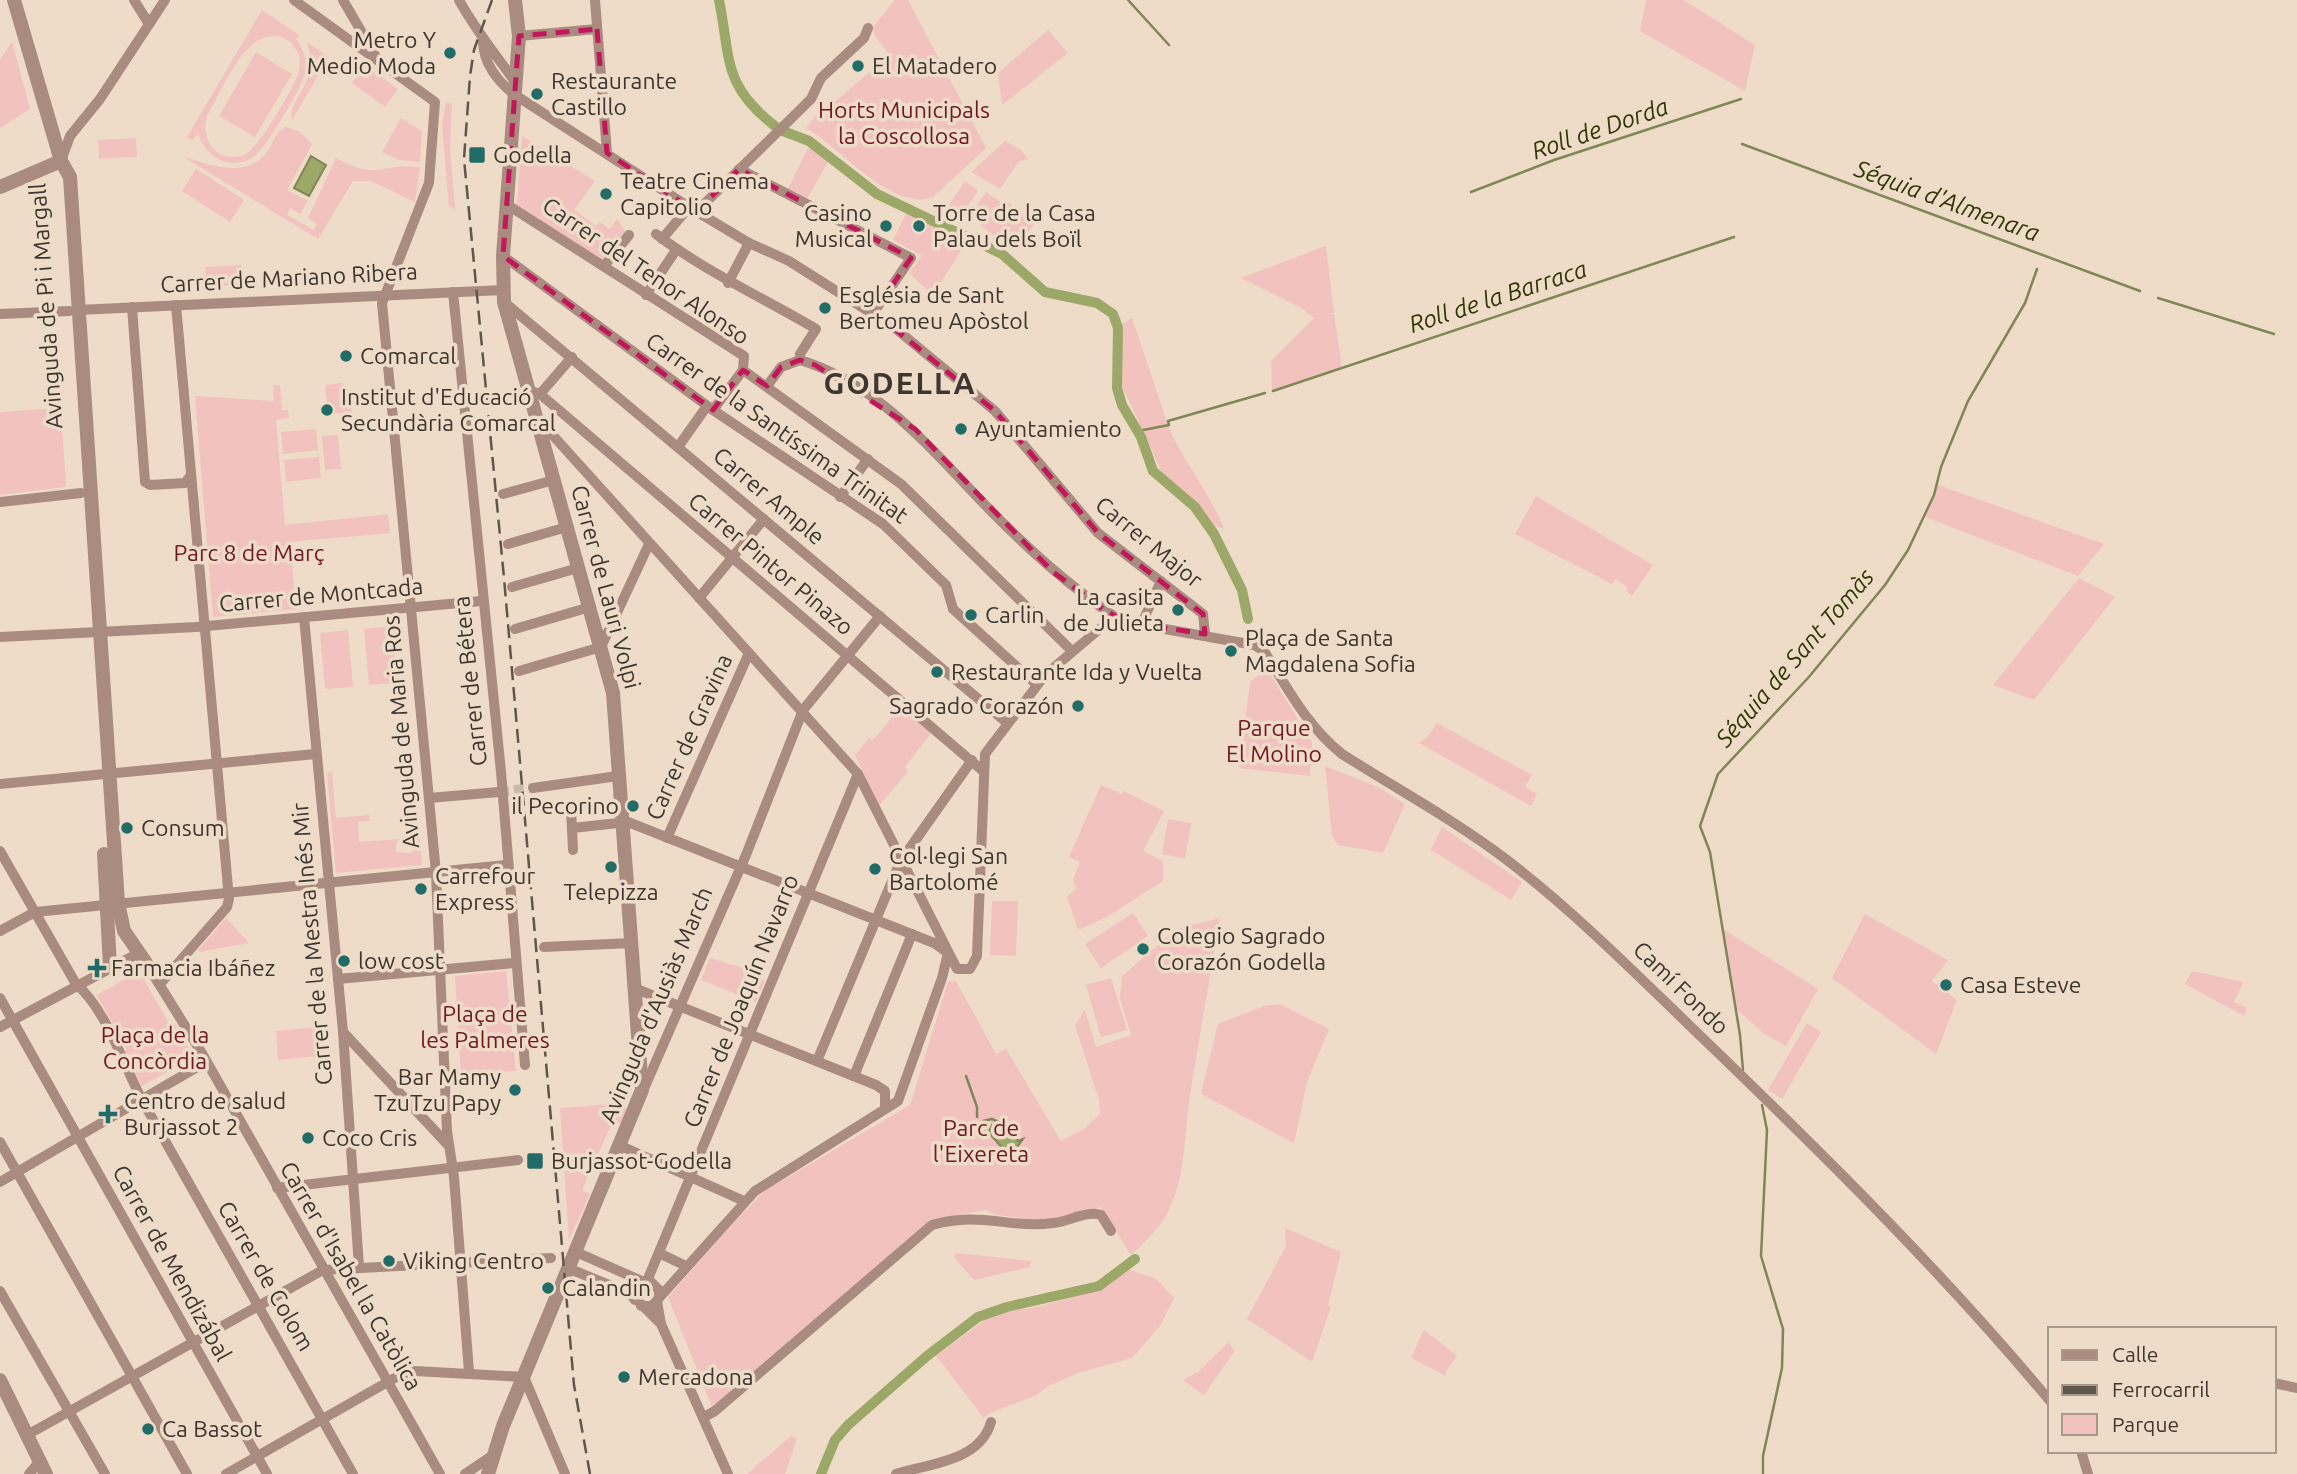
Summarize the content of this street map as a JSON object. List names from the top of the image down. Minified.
{"streets":{"street":["Carrer del Tenor Alonso","Carrer de Mariano Ribera","Avinguda de Pi i Margall","Carrer de la Santíssima Trinitat","Carrer Ample","Carrer Major","Carrer Pintor Pinazo","Carrer de Lauri Volpi","Carrer de Montcada","Carrer de Bétera","Avinguda de Maria Ros","Carrer de Gravina","Carrer de la Mestra Inés Mir","Camí Fondo","Carrer de Joaquín Navarro","Avinguda d'Ausiàs March","Carrer de Mendizábal","Carrer de Colom","Carrer d'Isabel la Catòlica"]},"crossings":[["Carrer del Tenor Alonso","Carrer de Lauri Volpi"],["Carrer de Mariano Ribera","Avinguda de Pi i Margall"],["Carrer de Mariano Ribera","Carrer Ample"],["Carrer de Mariano Ribera","Carrer de Lauri Volpi"],["Carrer de Mariano Ribera","Carrer de Bétera"],["Carrer de Mariano Ribera","Avinguda de Maria Ros"],["Avinguda de Pi i Margall","Carrer de Montcada"],["Carrer de la Santíssima Trinitat","Carrer de Lauri Volpi"],["Carrer Ample","Carrer de Lauri Volpi"],["Carrer Major","Carrer de Lauri Volpi"],["Carrer Major","Camí Fondo"],["Carrer Pintor Pinazo","Carrer de Lauri Volpi"],["Carrer de Lauri Volpi","Avinguda d'Ausiàs March"],["Carrer de Montcada","Carrer de Bétera"],["Carrer de Montcada","Avinguda de Maria Ros"],["Carrer de Montcada","Carrer de la Mestra Inés Mir"]],"districts":["GODELLA"],"water":["Roll de Dorda","Séquia d'Almenara","Roll de la Barraca","Séquia de Sant Tomàs"],"parks":["Horts Municipals la Coscollosa","Parc 8 de Març","Parque El Molino","Plaça de les Palmeres","Plaça de la Concòrdia","Parc de l'Eixereta"],"places":{"other":["Metro Y Medio Moda","El Matadero","Restaurante Castillo","Teatre Cinema Capitolio","Casino Musical","Torre de la Casa Palau dels Boïl","Església de Sant Bertomeu Apòstol","Comarcal","Institut d'Educació Secundària Comarcal","Ayuntamiento","La casita de Julieta","Carlin","Plaça de Santa Magdalena Sofia","Restaurante Ida y Vuelta","Sagrado Corazón","il Pecorino","Consum","Telepizza","Col·legi San Bartolomé","Carrefour Express","Colegio Sagrado Corazón Godella","low cost","Casa Esteve","Bar Mamy TzuTzu Papy","Coco Cris","Viking Centro","Calandin","Mercadona","Ca Bassot"],"transit":["Godella","Burjassot-Godella"],"health":["Farmacia Ibáñez","Centro de salud Burjassot 2"]},"legend":["Calle","Ferrocarril","Parque"]}
